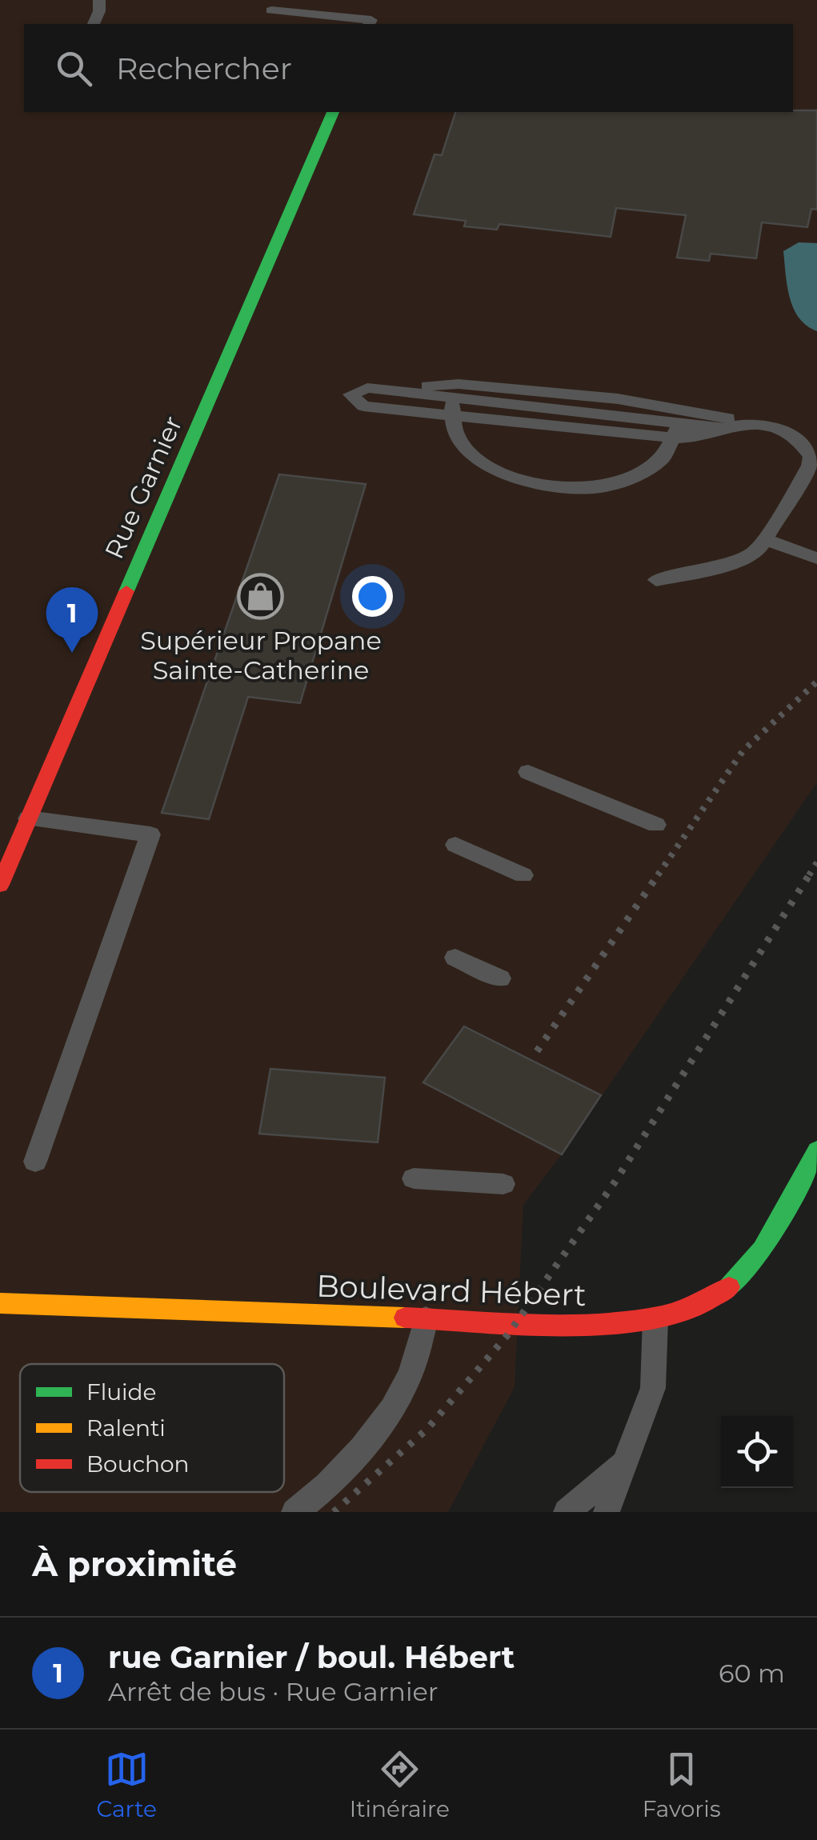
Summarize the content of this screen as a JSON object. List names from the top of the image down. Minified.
{"streets":{"street":["Rue Garnier","Boulevard Hébert"]},"places":{"shop":["Supérieur Propane Sainte-Catherine"]},"legend":["Fluide","Ralenti","Bouchon"],"page":{"search":"Rechercher","pins":"1","heading":"À proximité","list":[{"mark":"1","name":"rue Garnier / boul. Hébert","note":"Arrêt de bus · Rue Garnier","value":"60 m"}],"nav":["Carte","Itinéraire","Favoris"]}}
